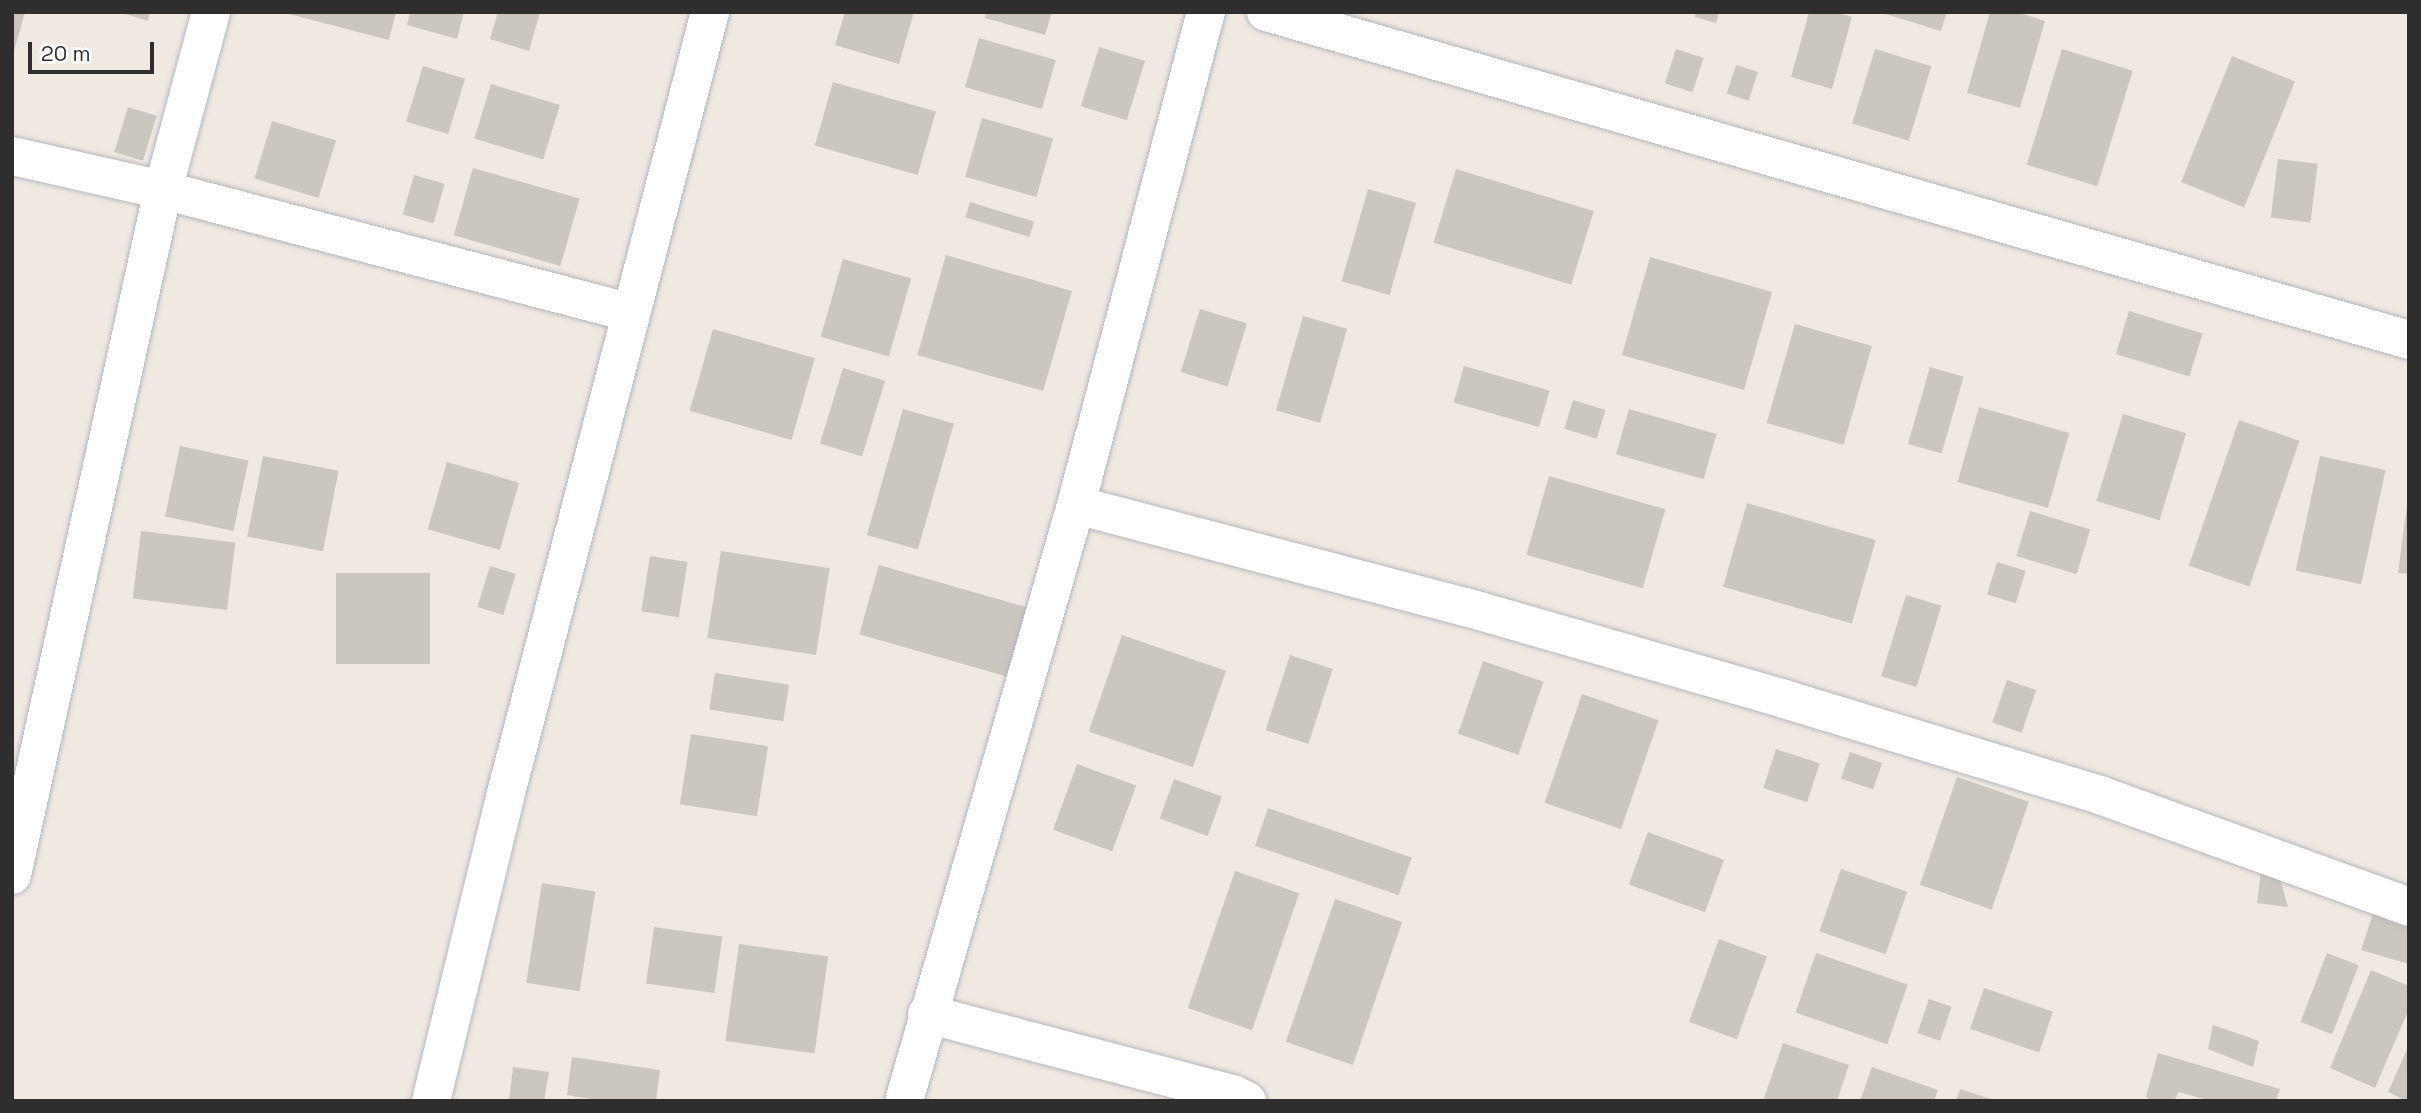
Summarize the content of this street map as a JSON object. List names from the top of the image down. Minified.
{"scale_bar":"20 m"}
